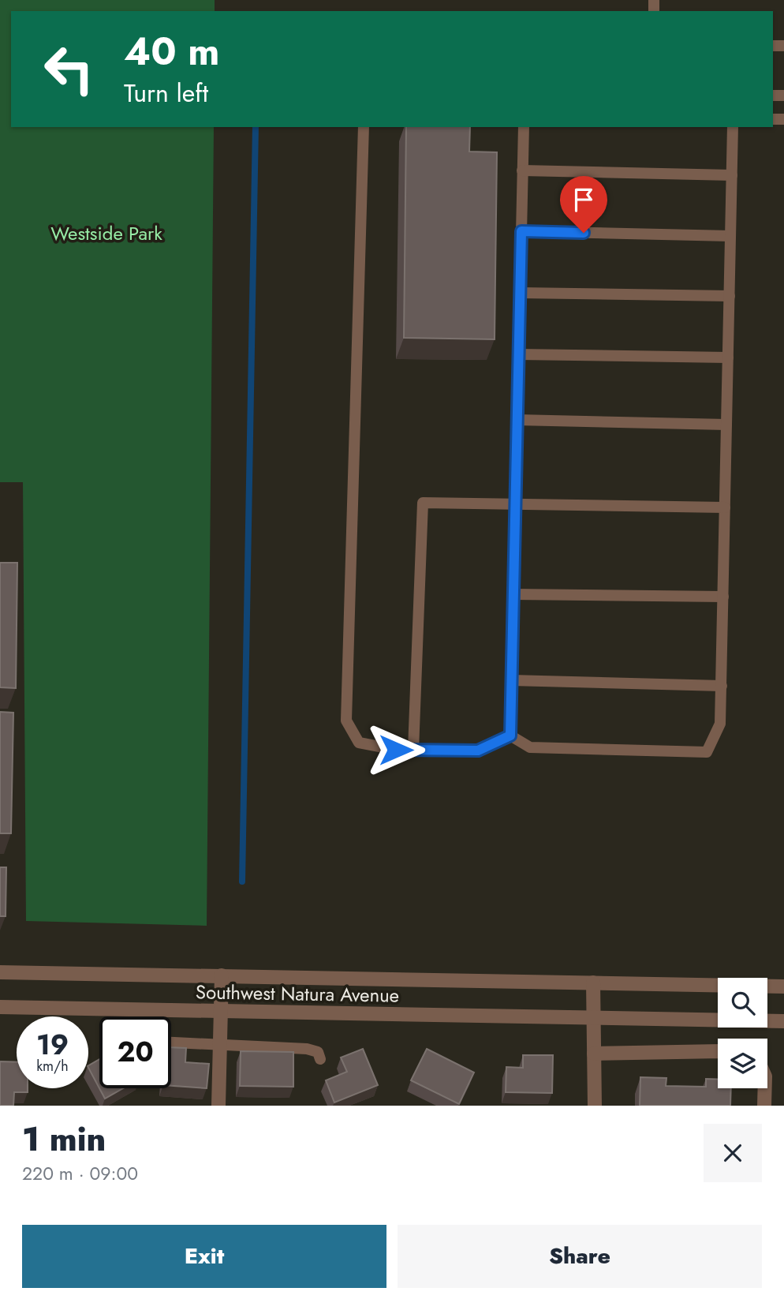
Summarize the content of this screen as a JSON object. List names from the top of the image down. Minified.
{"streets":{"street":["Southwest Natura Avenue"]},"parks":["Westside Park"],"page":{"turn":["40 m","Turn left"],"speed":"19 km/h","limit":"20","heading":["1 min","220 m · 09:00"],"buttons":["Exit","Share"]}}
